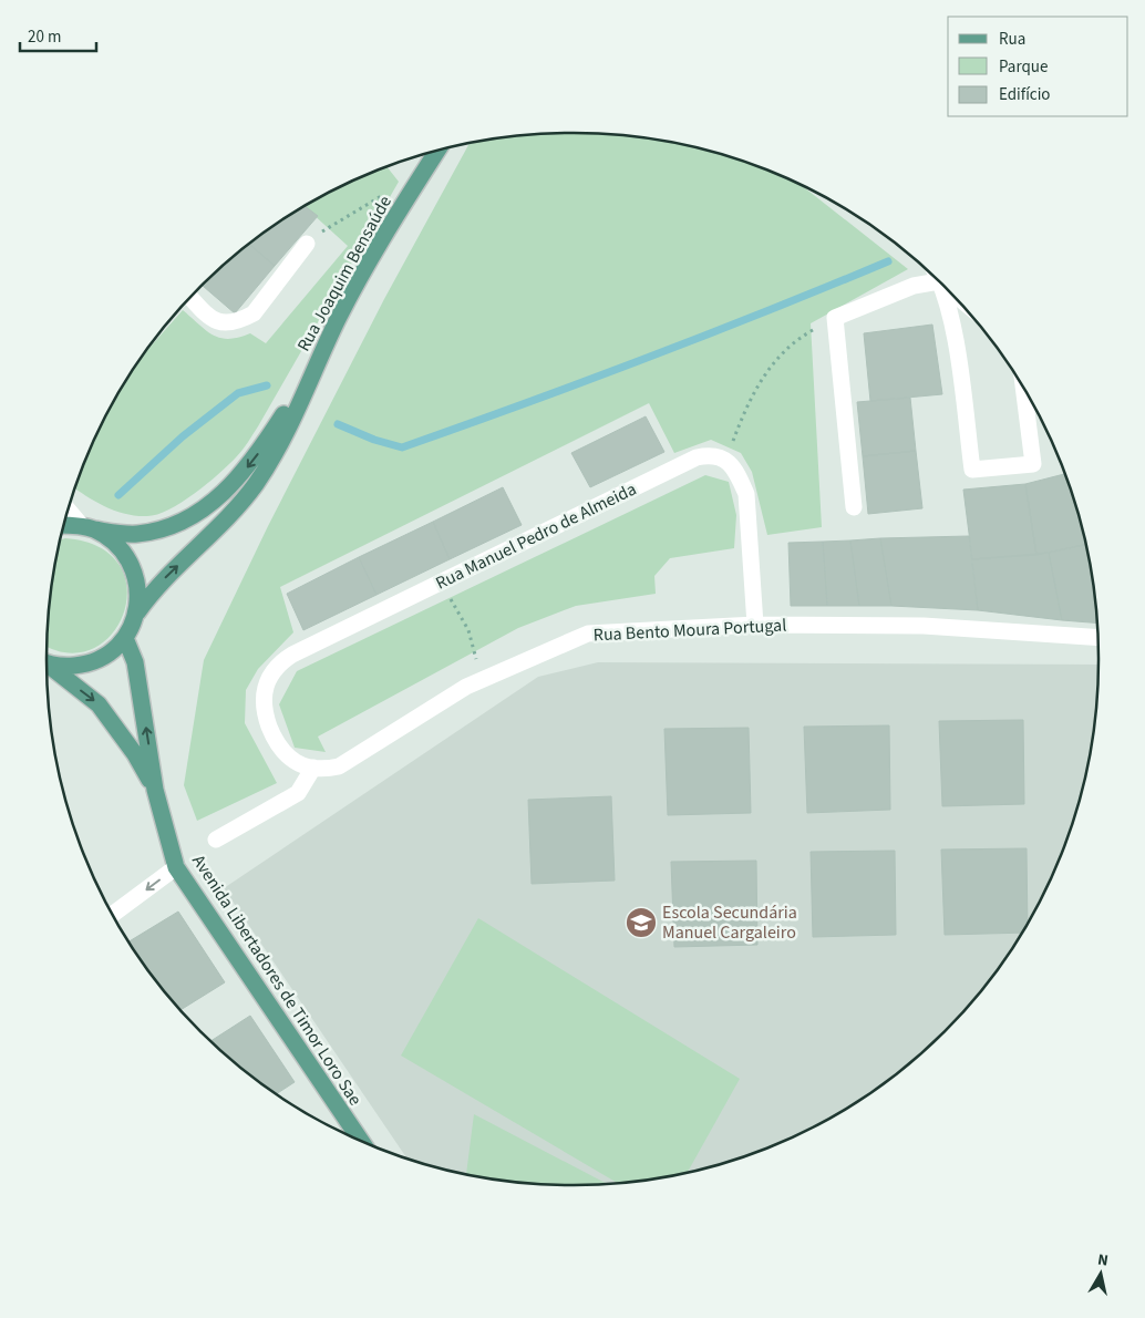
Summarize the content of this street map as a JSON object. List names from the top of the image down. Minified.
{"streets":{"main road":["Rua Joaquim Bensaúde","Avenida Libertadores de Timor Loro Sae"],"street":["Rua Manuel Pedro de Almeida","Rua Bento Moura Portugal"]},"crossings":[["Rua Joaquim Bensaúde","Avenida Libertadores de Timor Loro Sae"],["Rua Manuel Pedro de Almeida","Rua Bento Moura Portugal"]],"places":{"school or university":["Escola Secundária Manuel Cargaleiro"]},"legend":["Rua","Parque","Edifício"],"scale_bar":"20 m","north":"top"}
